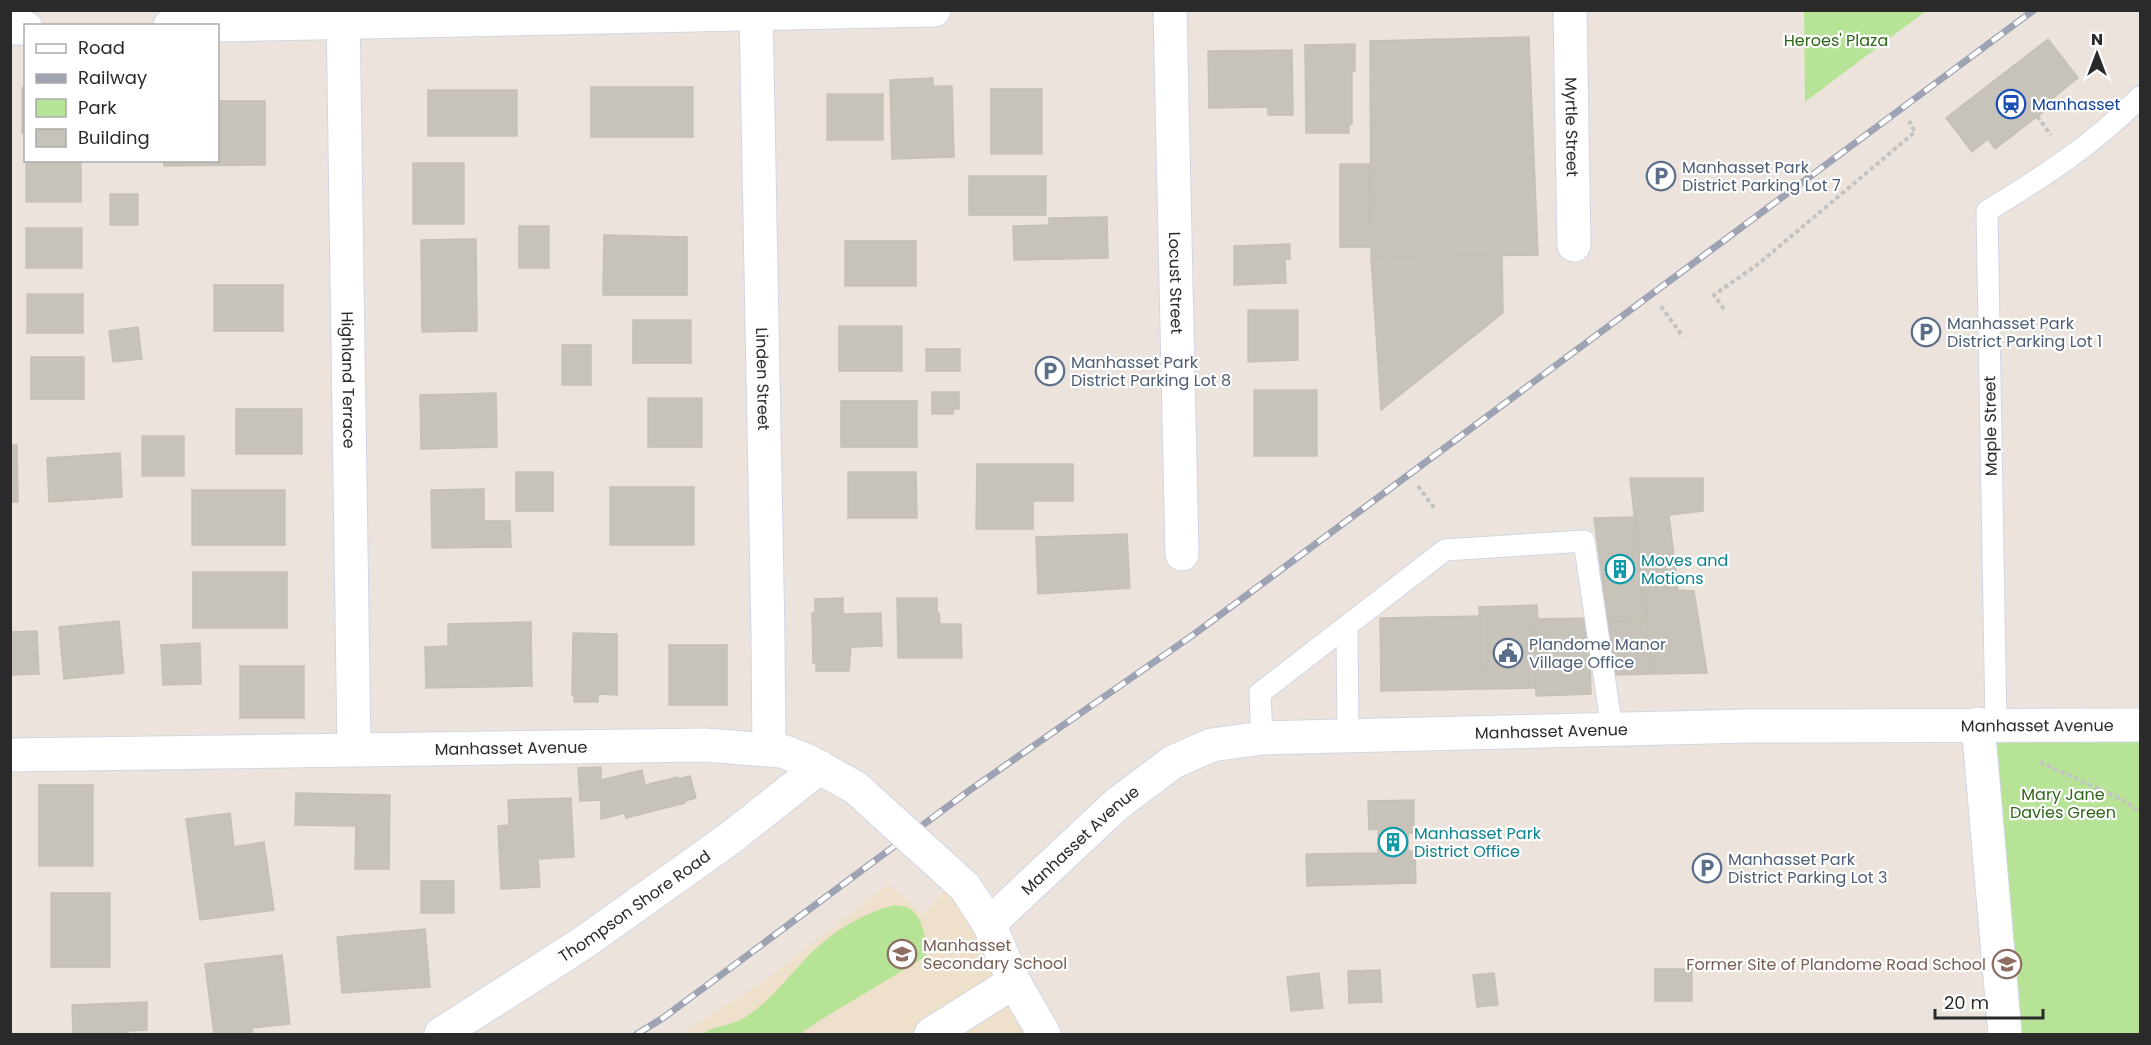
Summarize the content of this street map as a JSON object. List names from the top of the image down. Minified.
{"streets":{"street":["Myrtle Street","Locust Street","Highland Terrace","Linden Street","Manhasset Avenue","Thompson Shore Road"],"lane":["Maple Street"]},"crossings":[["Highland Terrace","Manhasset Avenue"],["Linden Street","Manhasset Avenue"],["Maple Street","Manhasset Avenue"],["Manhasset Avenue","Thompson Shore Road"]],"parks":["Heroes' Plaza","Mary Jane Davies Green"],"places":{"station":["Manhasset"],"parking":["Manhasset Park District Parking Lot 7","Manhasset Park District Parking Lot 1","Manhasset Park District Parking Lot 8","Manhasset Park District Parking Lot 3"],"building":["Moves and Motions","Manhasset Park District Office"],"public building":["Plandome Manor Village Office"],"school or university":["Manhasset Secondary School","Former Site of Plandome Road School"]},"legend":["Road","Railway","Park","Building"],"scale_bar":"20 m","north":"top"}
